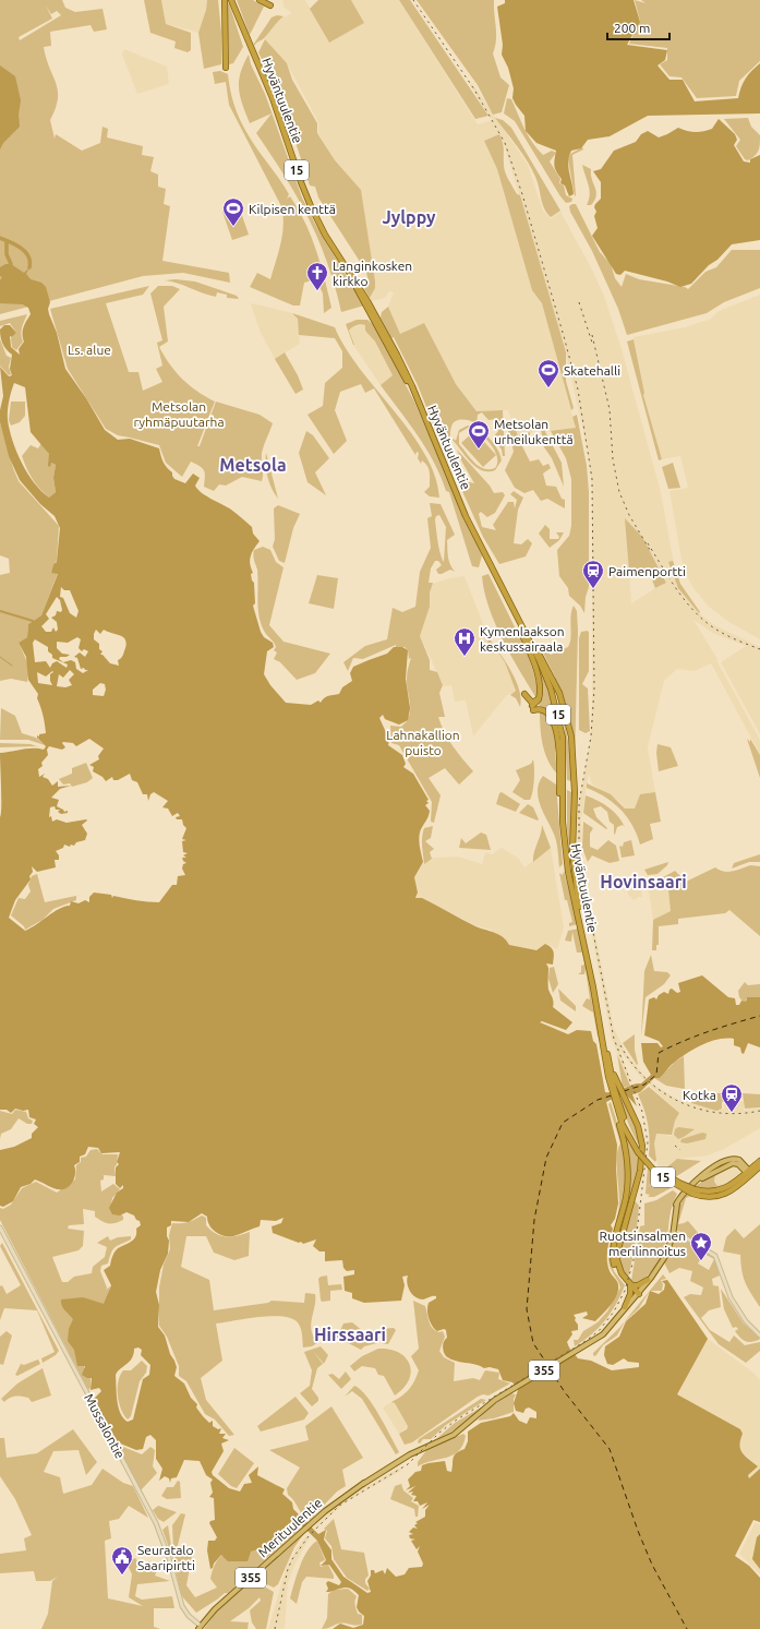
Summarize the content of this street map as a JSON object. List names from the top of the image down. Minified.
{"streets":{"highway":["Hyväntuulentie","15"],"main road":["355","Mussalontie","Merituulentie"]},"crossings":[["Hyväntuulentie","15"],["Hyväntuulentie","Merituulentie"],["15","Merituulentie"],["Mussalontie","Merituulentie"]],"districts":["Jylppy","Metsola","Hovinsaari","Hirssaari"],"parks":["Ls. alue","Metsolan ryhmäpuutarha","Lahnakallion puisto"],"places":{"sports":["Kilpisen kenttä","Skatehalli","Metsolan urheilukenttä"],"church":["Langinkosken kirkko"],"station":["Paimenportti","Kotka"],"hospital":["Kymenlaakson keskussairaala"],"place":["Ruotsinsalmen merilinnoitus"],"public building":["Seuratalo Saaripirtti"]},"scale_bar":"200 m"}
